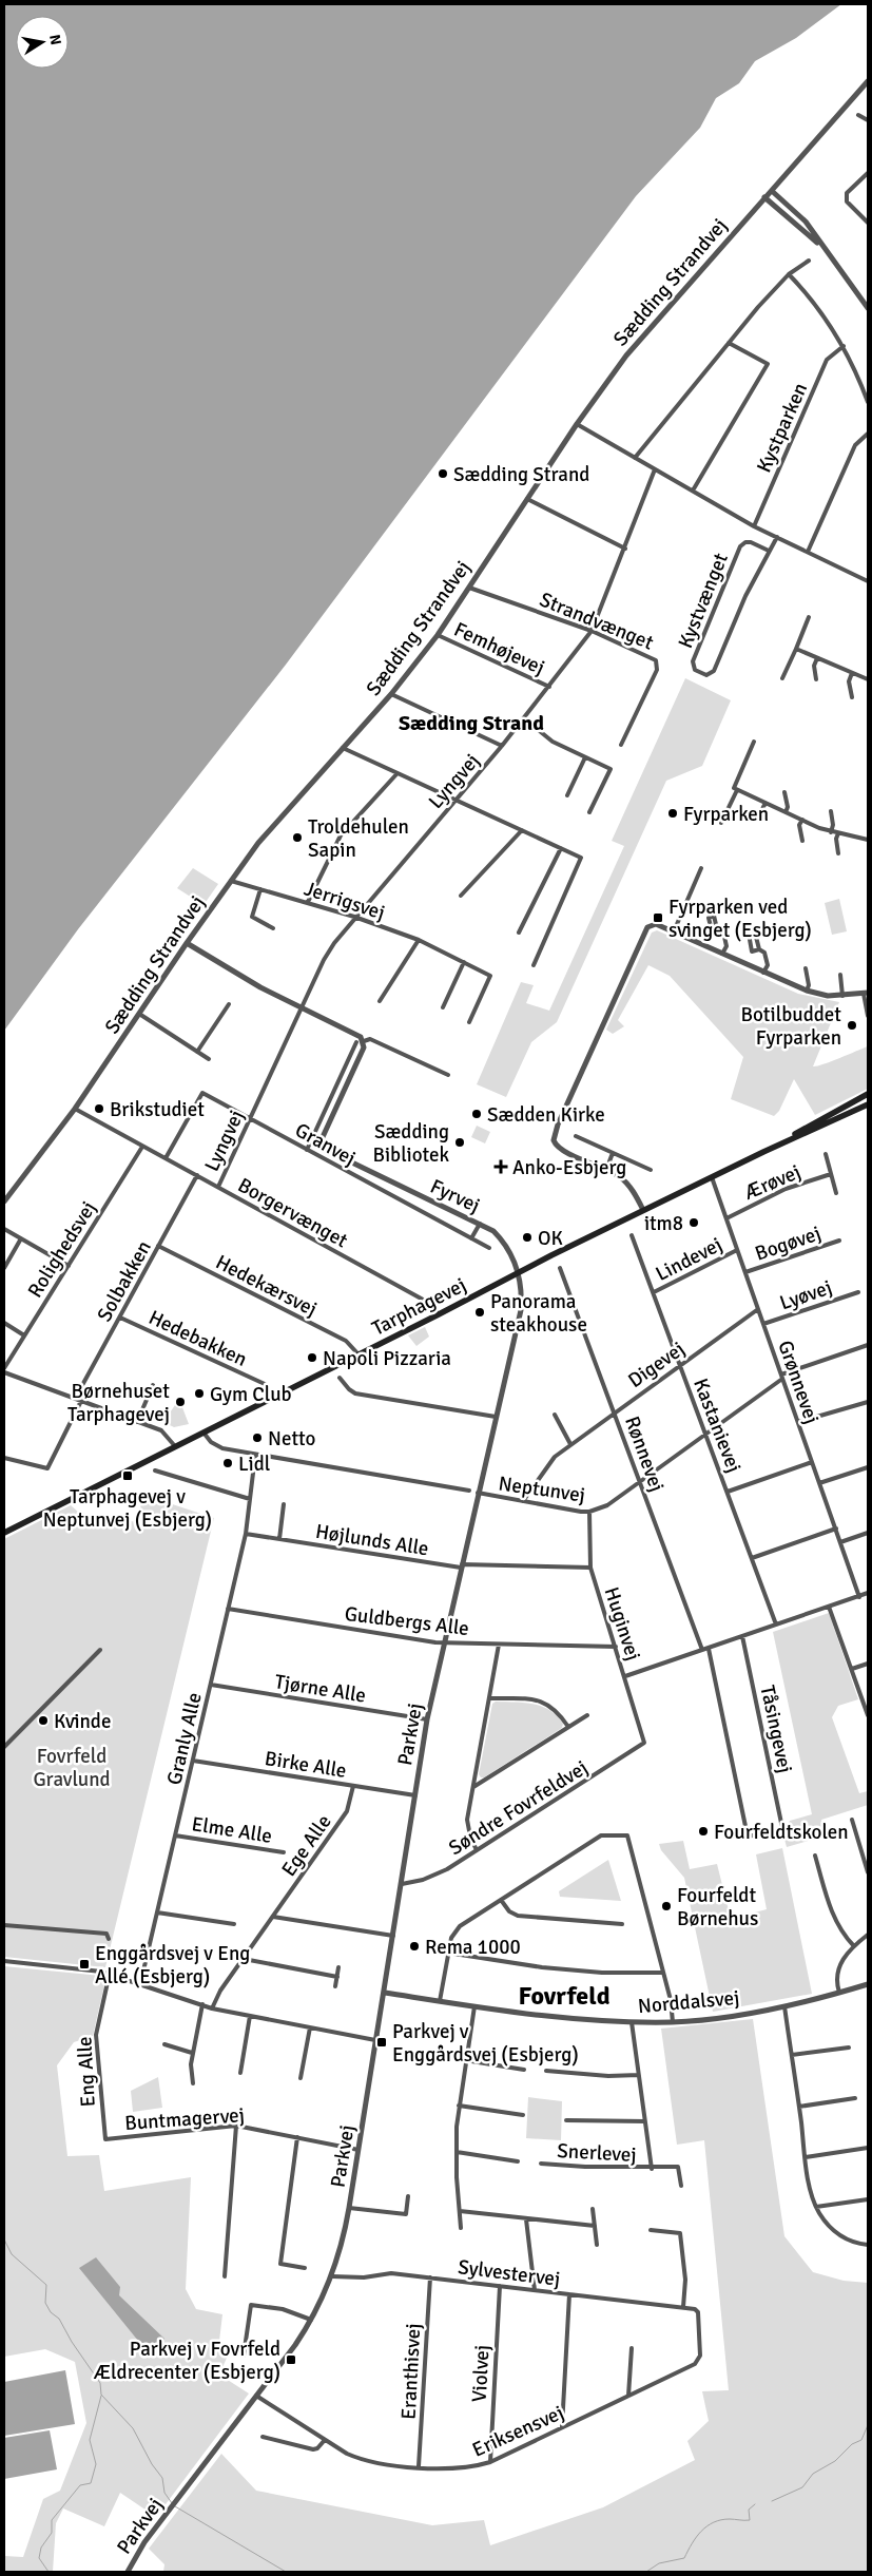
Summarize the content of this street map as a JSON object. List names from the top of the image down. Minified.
{"streets":{"main road":["Tarphagevej"],"street":["Sædding Strandvej","Kystparken","Kystvænget","Strandvænget","Femhøjevej","Lyngvej","Jerrigsvej","Granvej","Ærøvej","Fyrvej","Borgervænget","Bogøvej","Rolighedsvej","Lindevej","Solbakken","Hedekærsvej","Lyøvej","Hedebakken","Digevej","Grønnevej","Kastanievej","Rønnevej","Neptunvej","Højlunds Alle","Guldbergs Alle","Huginvej","Tjørne Alle","Tåsingevej","Parkvej","Granly Alle","Birke Alle","Søndre Fovrfeldvej","Elme Alle","Ege Alle","Norddalsvej","Eng Alle","Buntmagervej","Snerlevej","Sylvestervej","Eranthisvej","Violvej","Eriksensvej"]},"crossings":[["Sædding Strandvej","Strandvænget"],["Sædding Strandvej","Femhøjevej"],["Sædding Strandvej","Jerrigsvej"],["Sædding Strandvej","Borgervænget"],["Strandvænget","Lyngvej"],["Femhøjevej","Lyngvej"],["Lyngvej","Jerrigsvej"],["Lyngvej","Granvej"],["Lyngvej","Borgervænget"],["Granvej","Borgervænget"],["Ærøvej","Grønnevej"],["Fyrvej","Tarphagevej"],["Fyrvej","Parkvej"],["Borgervænget","Rolighedsvej"],["Borgervænget","Solbakken"],["Borgervænget","Tarphagevej"],["Bogøvej","Grønnevej"],["Lindevej","Grønnevej"],["Lindevej","Kastanievej"],["Solbakken","Hedekærsvej"],["Solbakken","Hedebakken"],["Hedekærsvej","Tarphagevej"],["Lyøvej","Grønnevej"],["Tarphagevej","Grønnevej"],["Tarphagevej","Neptunvej"],["Tarphagevej","Parkvej"],["Digevej","Grønnevej"],["Digevej","Kastanievej"],["Digevej","Rønnevej"],["Digevej","Neptunvej"],["Grønnevej","Neptunvej"],["Kastanievej","Neptunvej"],["Rønnevej","Neptunvej"],["Neptunvej","Huginvej"],["Neptunvej","Parkvej"],["Neptunvej","Granly Alle"],["Højlunds Alle","Huginvej"],["Højlunds Alle","Parkvej"],["Højlunds Alle","Granly Alle"],["Guldbergs Alle","Huginvej"],["Guldbergs Alle","Parkvej"],["Guldbergs Alle","Granly Alle"],["Huginvej","Søndre Fovrfeldvej"],["Tjørne Alle","Parkvej"],["Tjørne Alle","Granly Alle"],["Parkvej","Birke Alle"],["Parkvej","Søndre Fovrfeldvej"],["Parkvej","Norddalsvej"],["Parkvej","Buntmagervej"],["Parkvej","Sylvestervej"],["Parkvej","Eriksensvej"],["Granly Alle","Birke Alle"],["Granly Alle","Elme Alle"],["Birke Alle","Ege Alle"],["Norddalsvej","Snerlevej"],["Eng Alle","Buntmagervej"],["Sylvestervej","Eranthisvej"],["Sylvestervej","Violvej"],["Sylvestervej","Eriksensvej"],["Eranthisvej","Eriksensvej"],["Violvej","Eriksensvej"]],"districts":["Sædding Strand","Fovrfeld"],"parks":["Fovrfeld Gravlund"],"places":{"other":["Sædding Strand","Fyrparken","Troldehulen Sapin","Botilbuddet Fyrparken","Brikstudiet","Sædden Kirke","Sædding Bibliotek","itm8","OK","Panorama steakhouse","Napoli Pizzaria","Gym Club","Børnehuset Tarphagevej","Netto","Lidl","Kvinde","Fourfeldtskolen","Fourfeldt Børnehus","Rema 1000"],"transit":["Fyrparken ved svinget (Esbjerg)","Tarphagevej v Neptunvej (Esbjerg)","Enggårdsvej v Eng Allé (Esbjerg)","Parkvej v Enggårdsvej (Esbjerg)","Parkvej v Fovrfeld Ældrecenter (Esbjerg)"],"health":["Anko-Esbjerg"]},"north":"right"}
